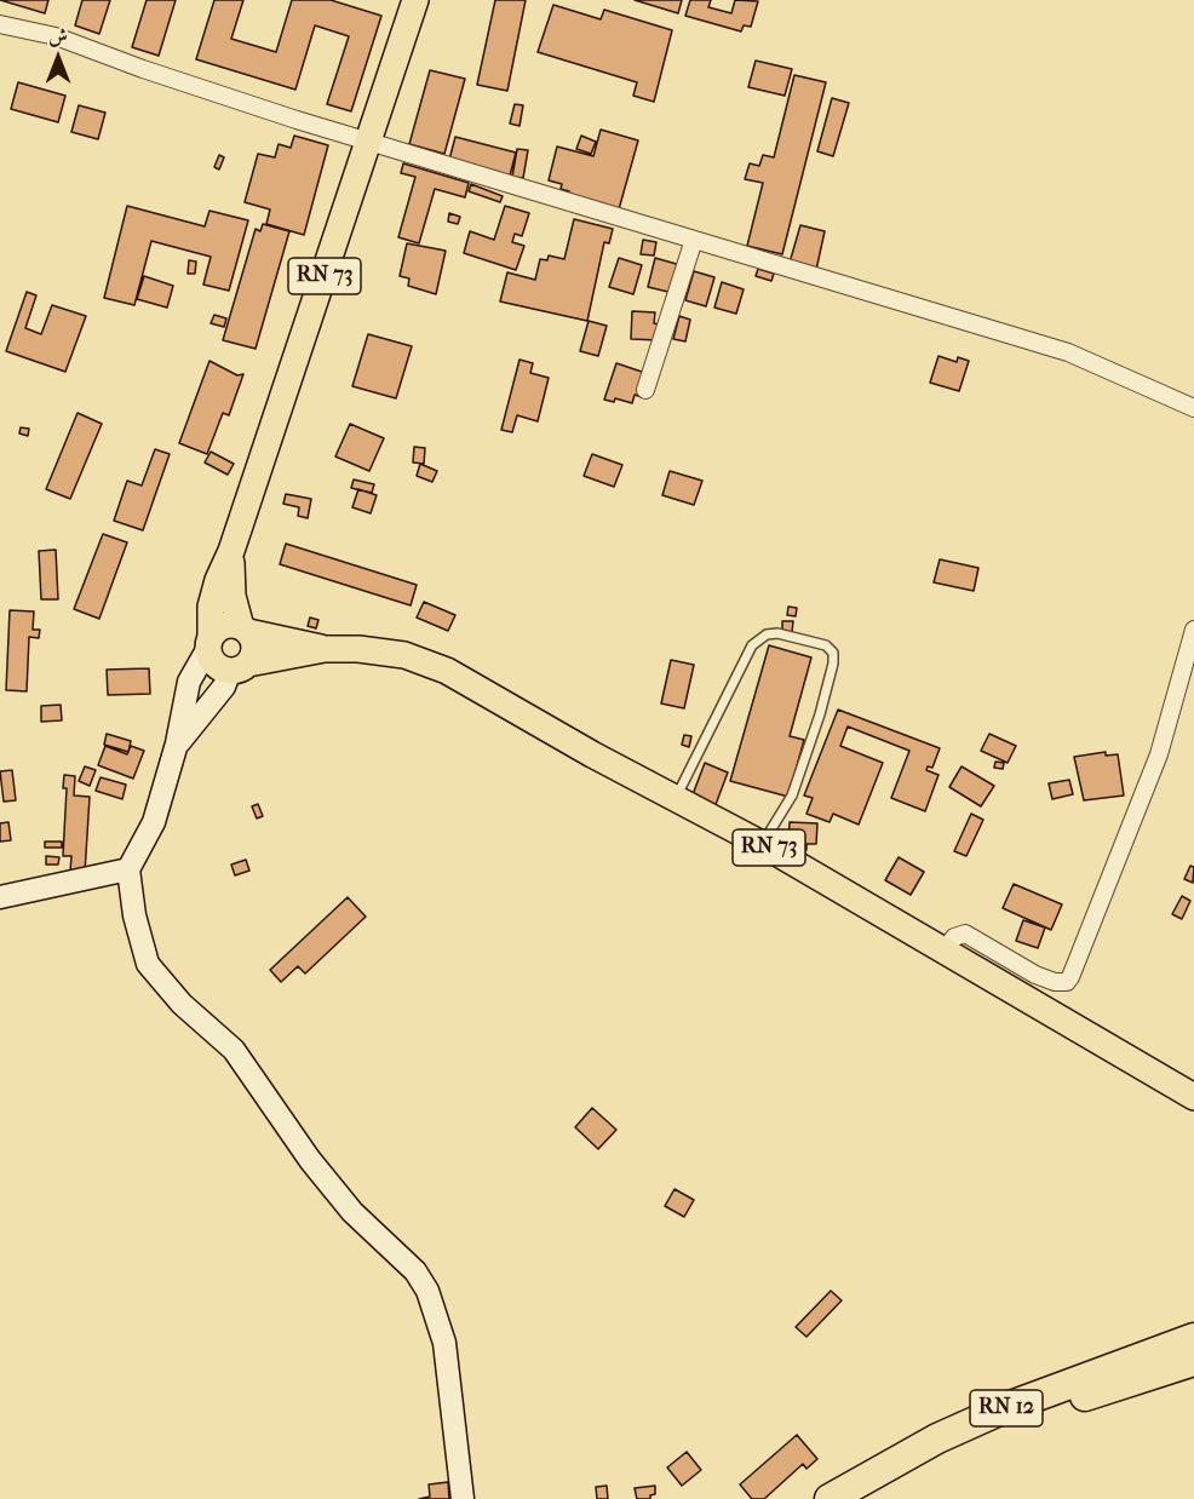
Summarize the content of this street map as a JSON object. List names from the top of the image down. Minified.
{"streets":{"highway":["RN 12"],"main road":["RN 73"]},"north":"top"}
